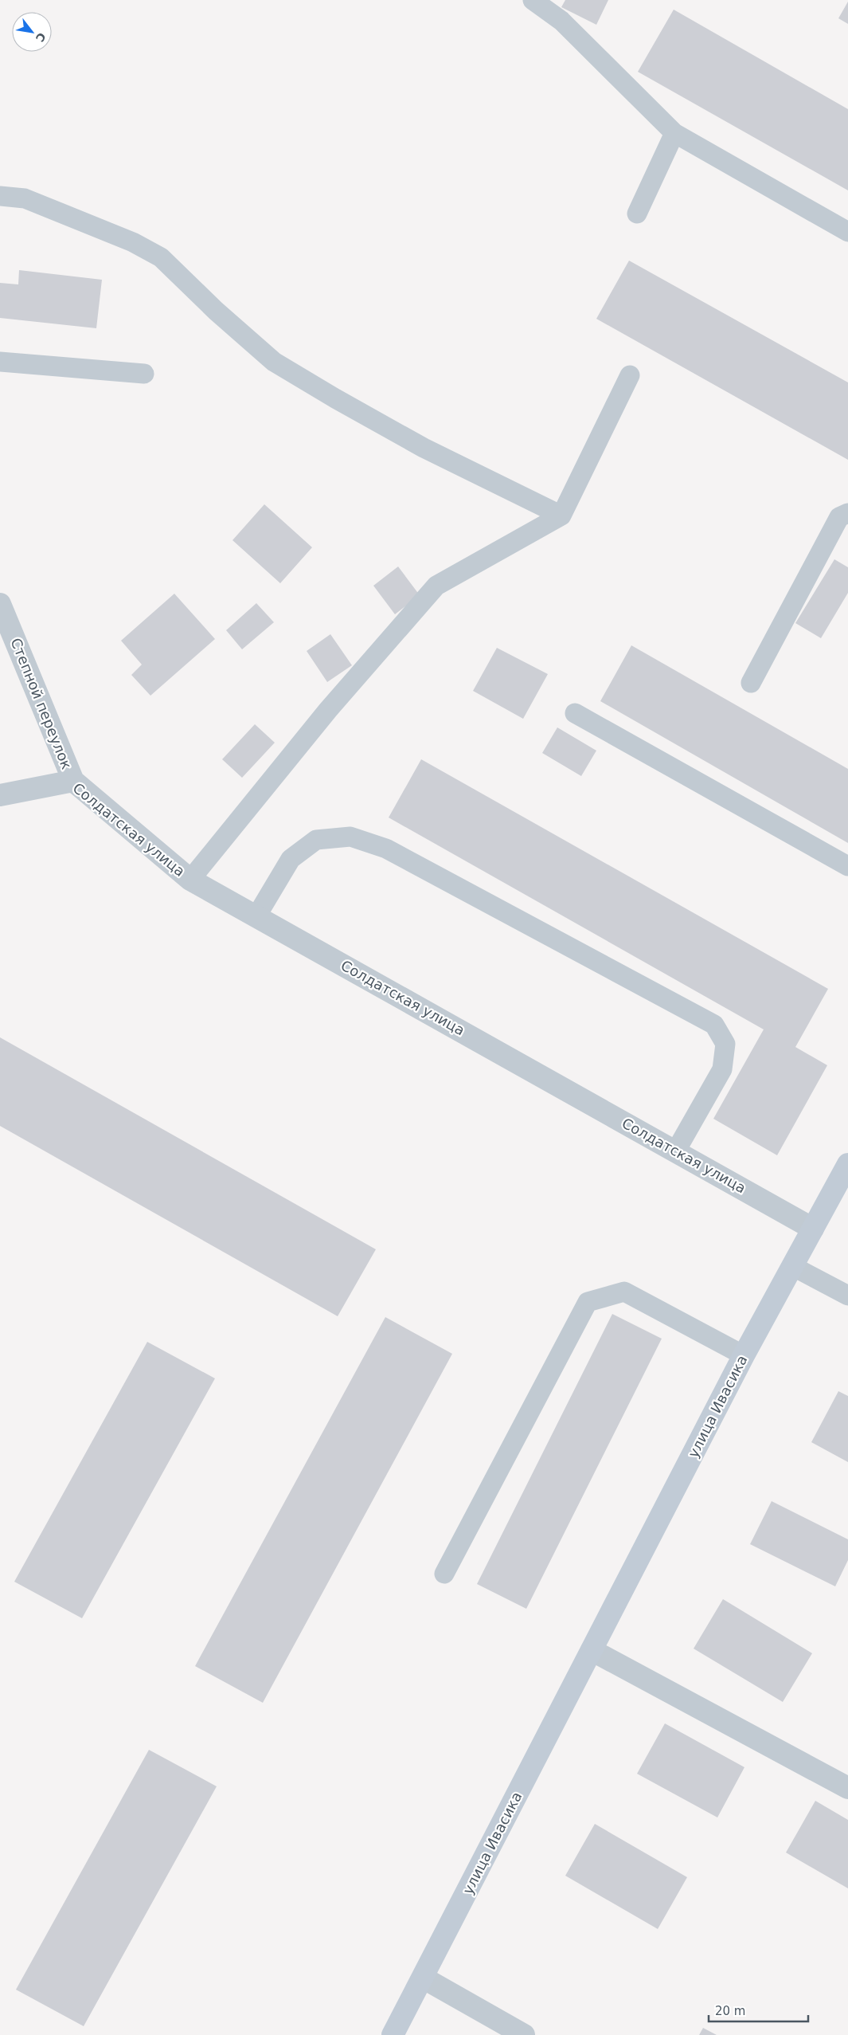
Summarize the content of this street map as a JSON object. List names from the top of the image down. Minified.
{"streets":{"main road":["улица Ивасика"],"street":["Степной переулок","Солдатская улица"]},"crossings":[["Степной переулок","Солдатская улица"],["Солдатская улица","улица Ивасика"]],"scale_bar":"20 m","north":"bottom right"}
